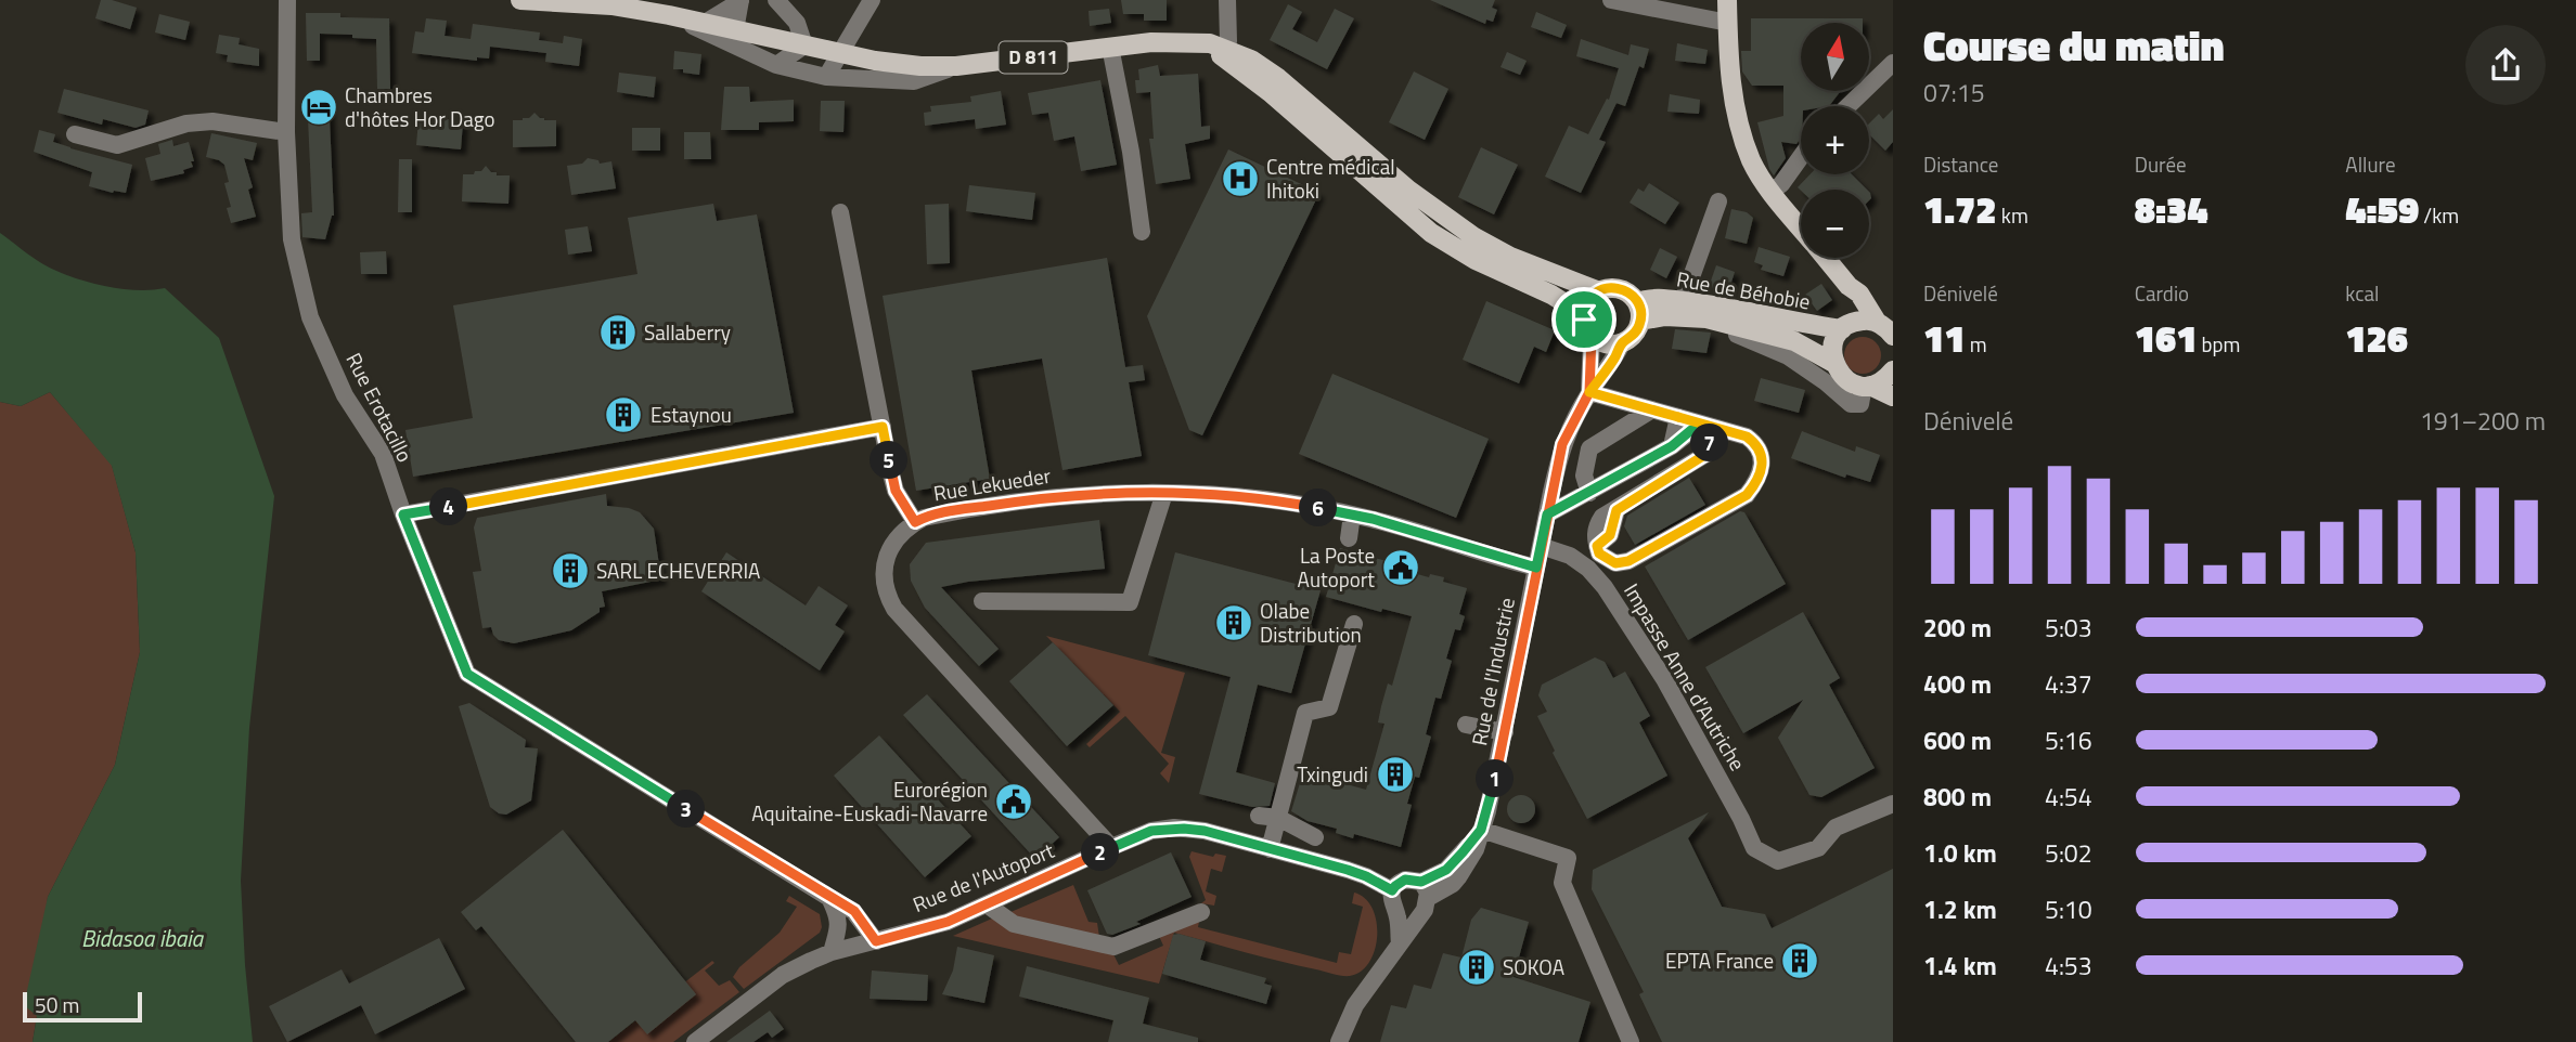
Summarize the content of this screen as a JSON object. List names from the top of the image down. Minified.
{"streets":{"main road":["D 811","Rue de Béhobie"],"street":["Rue Erotacillo","Rue Lekueder","Rue de l'Industrie","Impasse Anne d'Autriche","Rue de l'Autoport"]},"crossings":[["D 811","Rue de Béhobie"],["D 811","Rue de l'Industrie"],["Rue de Béhobie","Rue de l'Industrie"],["Rue Erotacillo","Rue de l'Autoport"],["Rue Lekueder","Rue de l'Industrie"],["Rue Lekueder","Rue de l'Autoport"],["Rue de l'Industrie","Impasse Anne d'Autriche"],["Rue de l'Industrie","Rue de l'Autoport"]],"water":["Bidasoa ibaia"],"places":{"hotel":["Chambres d'hôtes Hor Dago"],"hospital":["Centre médical Ihitoki"],"building":["Sallaberry","Estaynou","SARL ECHEVERRIA","Olabe Distribution","Txingudi","EPTA France","SOKOA"],"public building":["La Poste Autoport","Eurorégion Aquitaine-Euskadi-Navarre"]},"scale_bar":"50 m","north":"top","page":{"heading":["Course du matin","07:15"],"map_buttons":["+","−"],"stats":[["Distance","1.72 km"],["Durée","8:34"],["Allure","4:59 /km"],["Dénivelé","11 m"],["Cardio","161 bpm"],["kcal","126"]],"chart":["Dénivelé","191–200 m"],"pins":["7","5","4","6","1","3","2"],"list":[{"name":"200 m","note":"5:03"},{"name":"400 m","note":"4:37"},{"name":"600 m","note":"5:16"},{"name":"800 m","note":"4:54"},{"name":"1.0 km","note":"5:02"},{"name":"1.2 km","note":"5:10"},{"name":"1.4 km","note":"4:53"}],"scale":"50 m"}}
